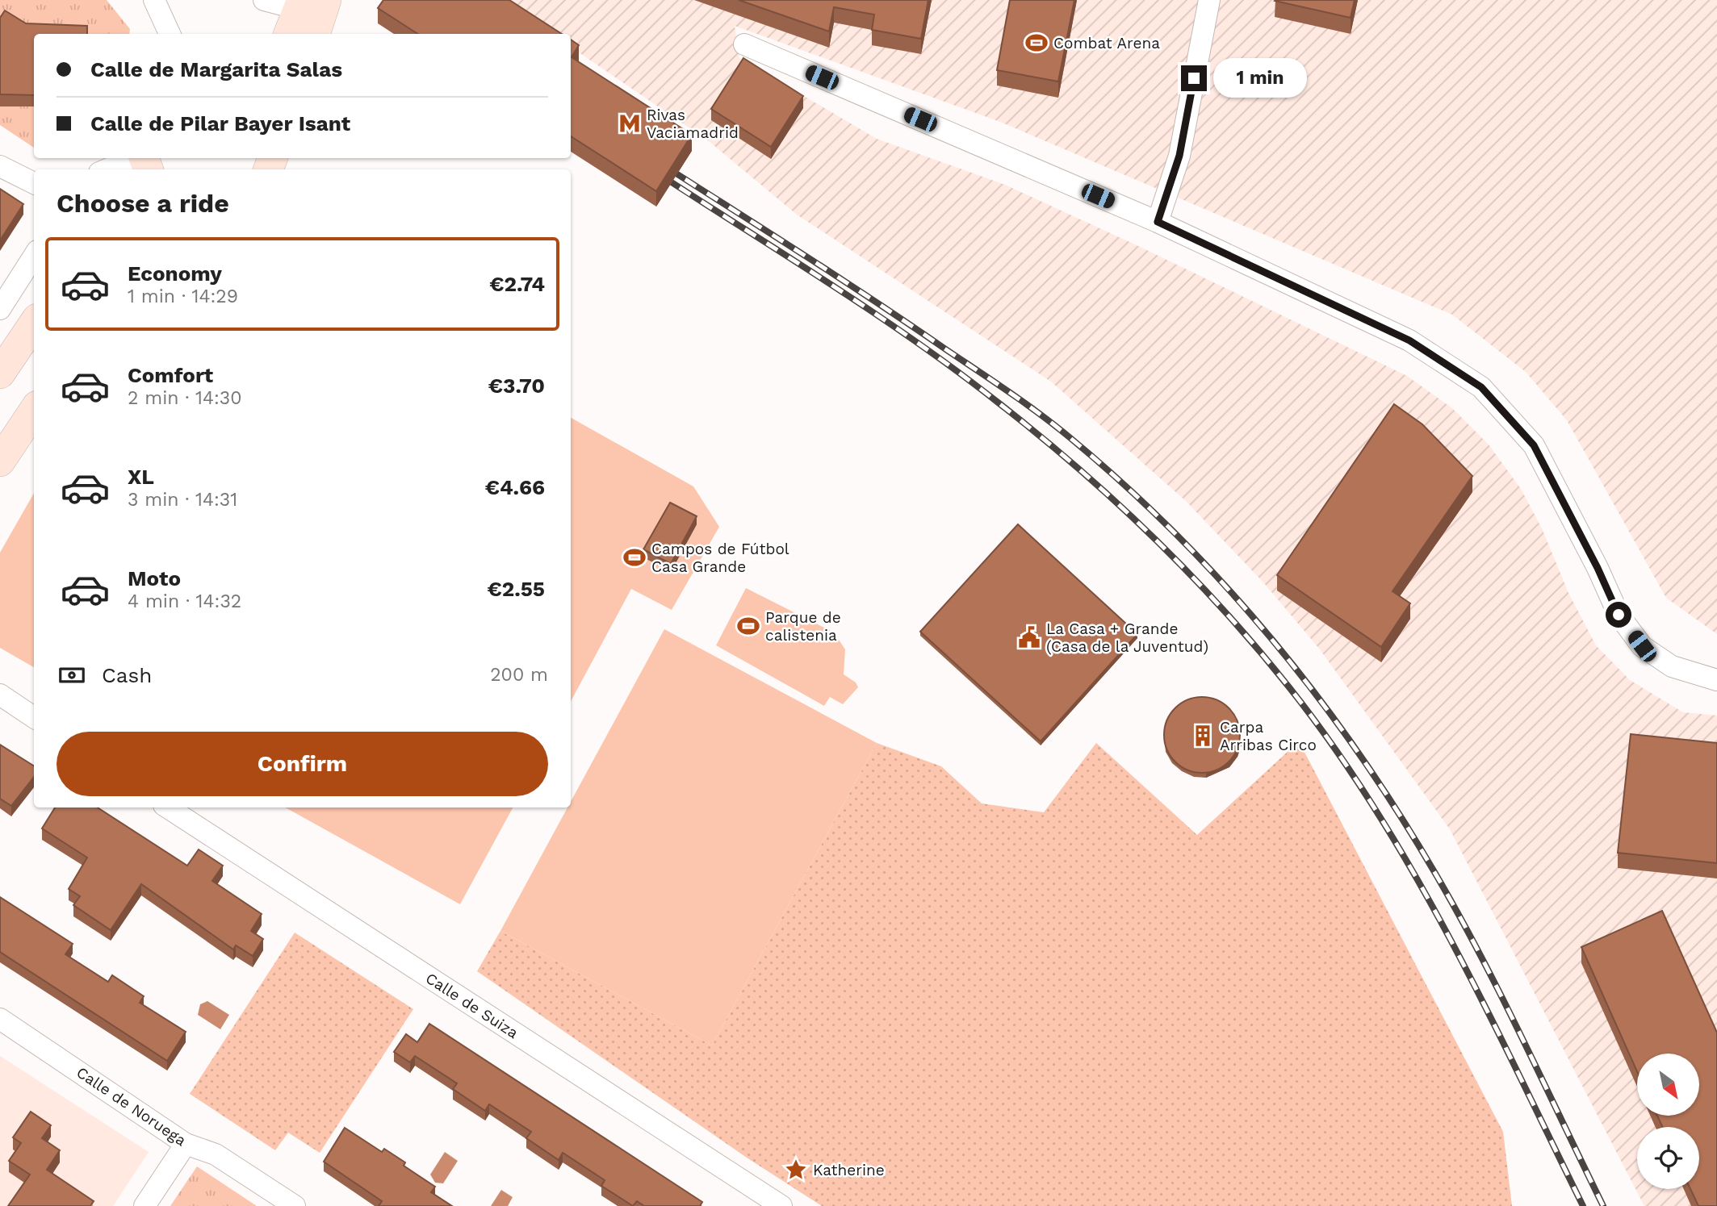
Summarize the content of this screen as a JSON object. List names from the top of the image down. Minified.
{"streets":{"street":["Calle de Suiza","Calle de Noruega"]},"places":{"sports":["Combat Arena","Campos de Fútbol Casa Grande","Parque de calistenia"],"metro station":["Rivas Vaciamadrid"],"public building":["La Casa + Grande (Casa de la Juventud)"],"building":["Carpa Arribas Circo"],"place":["Katherine"]},"north":"bottom right","page":{"banner":["Calle de Margarita Salas","Calle de Pilar Bayer Isant"],"bubble":"1 min","heading":"Choose a ride","list":[{"name":"Economy","note":"1 min · 14:29","value":"€2.74"},{"name":"Comfort","note":"2 min · 14:30","value":"€3.70"},{"name":"XL","note":"3 min · 14:31","value":"€4.66"},{"name":"Moto","note":"4 min · 14:32","value":"€2.55"}],"pay":["Cash","200 m"],"buttons":"Confirm"}}
